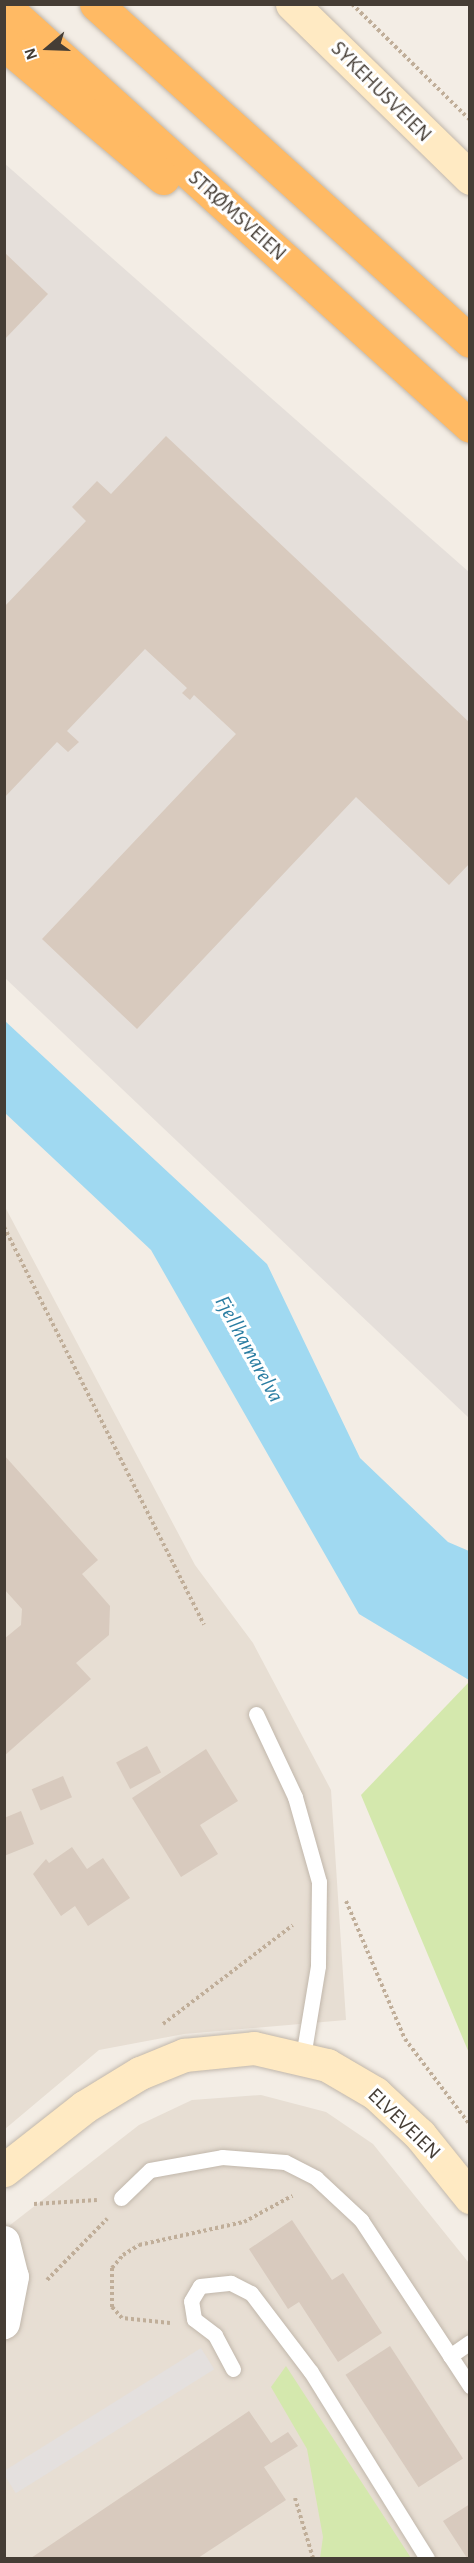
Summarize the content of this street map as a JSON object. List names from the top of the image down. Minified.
{"streets":{"highway":["STRØMSVEIEN"],"main road":["SYKEHUSVEIEN","ELVEVEIEN"]},"water":["Fjellhamarelva"],"north":"left"}
